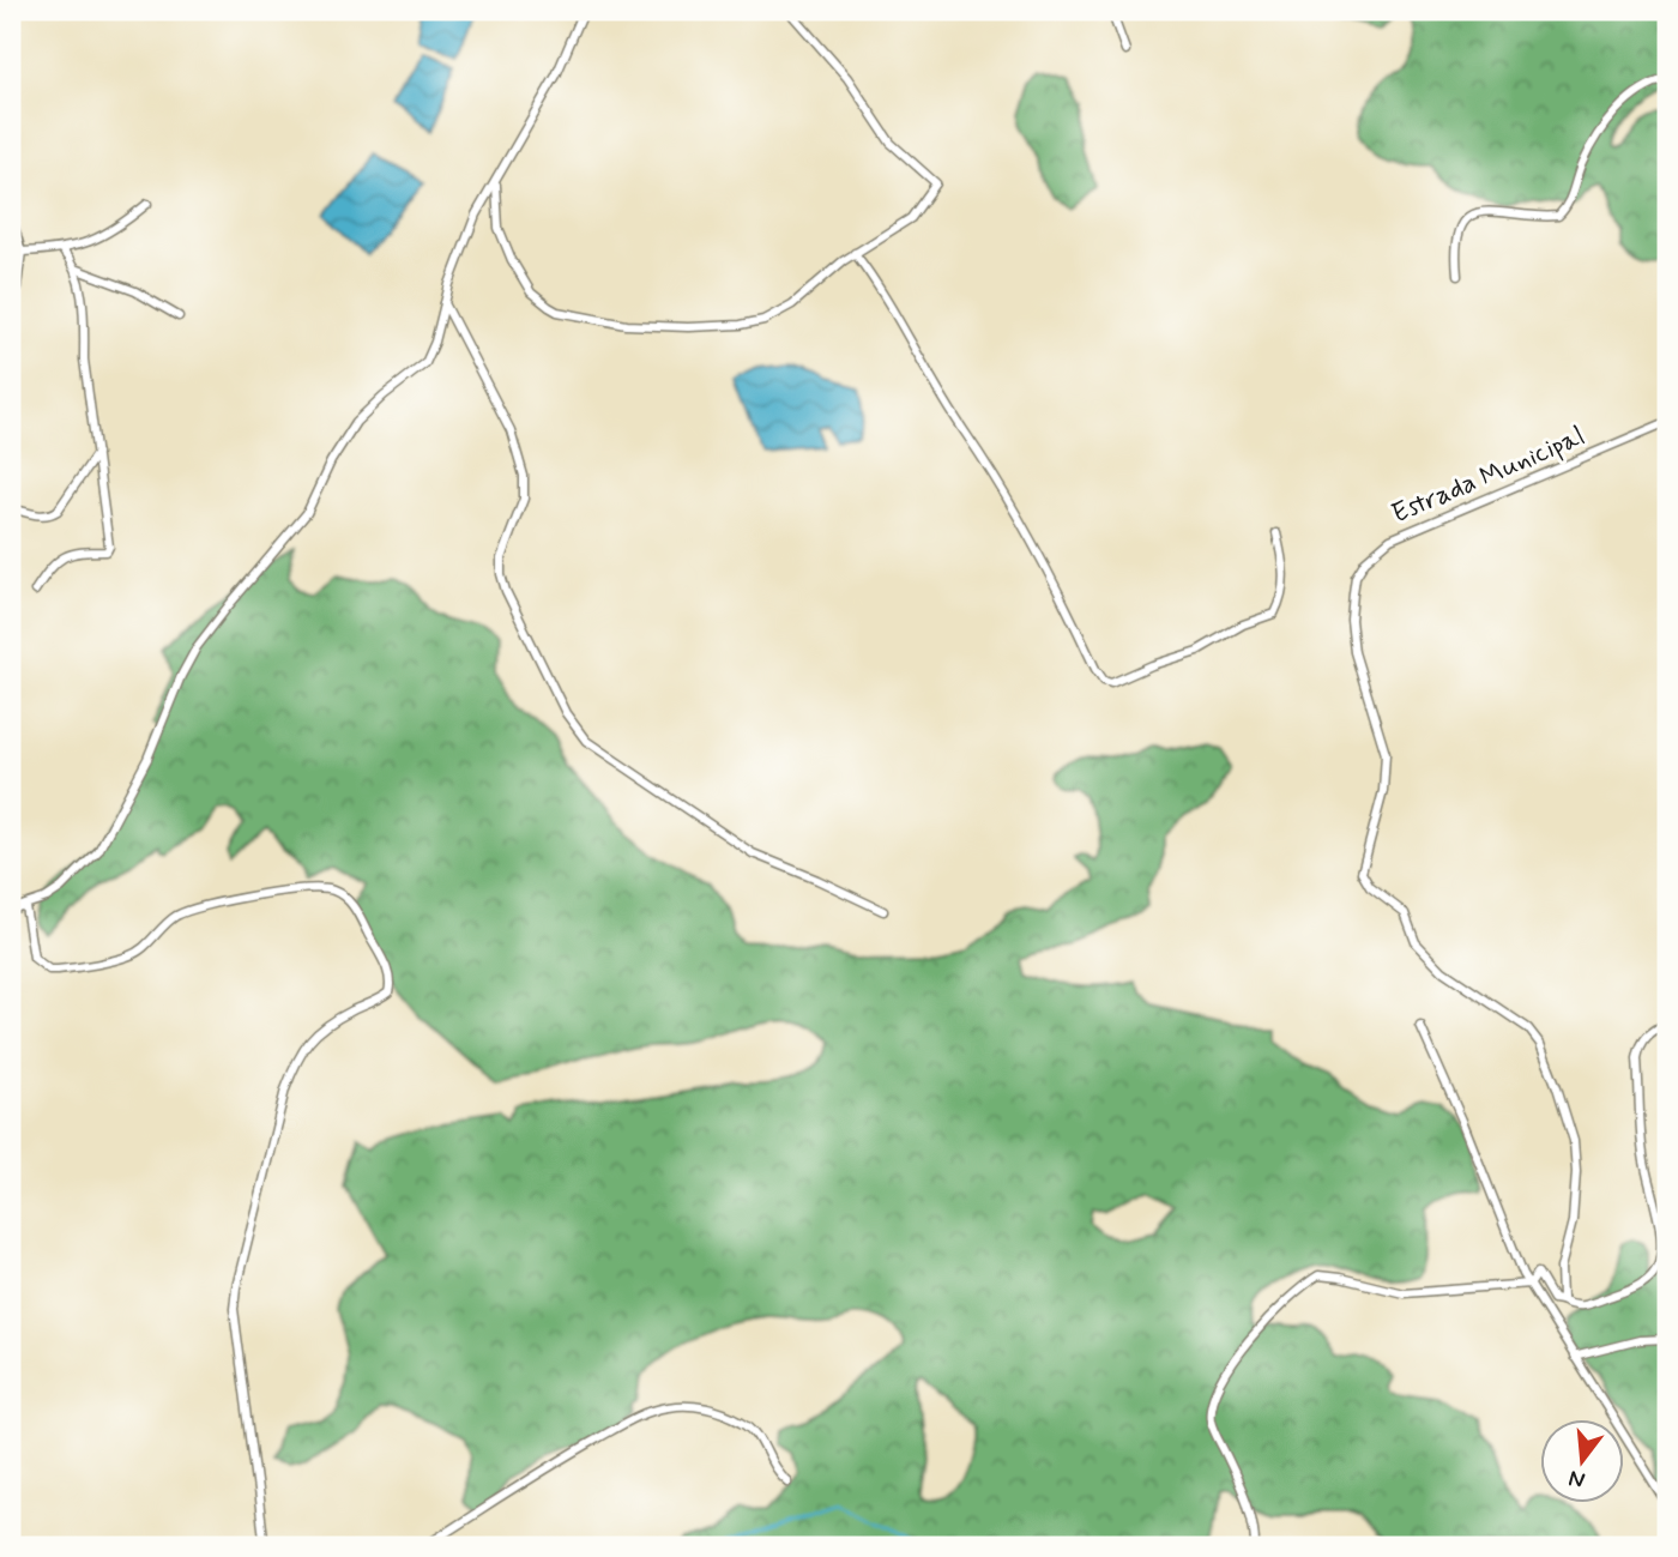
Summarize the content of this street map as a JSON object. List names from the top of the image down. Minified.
{"streets":{"street":["Estrada Municipal"]},"north":"bottom"}
